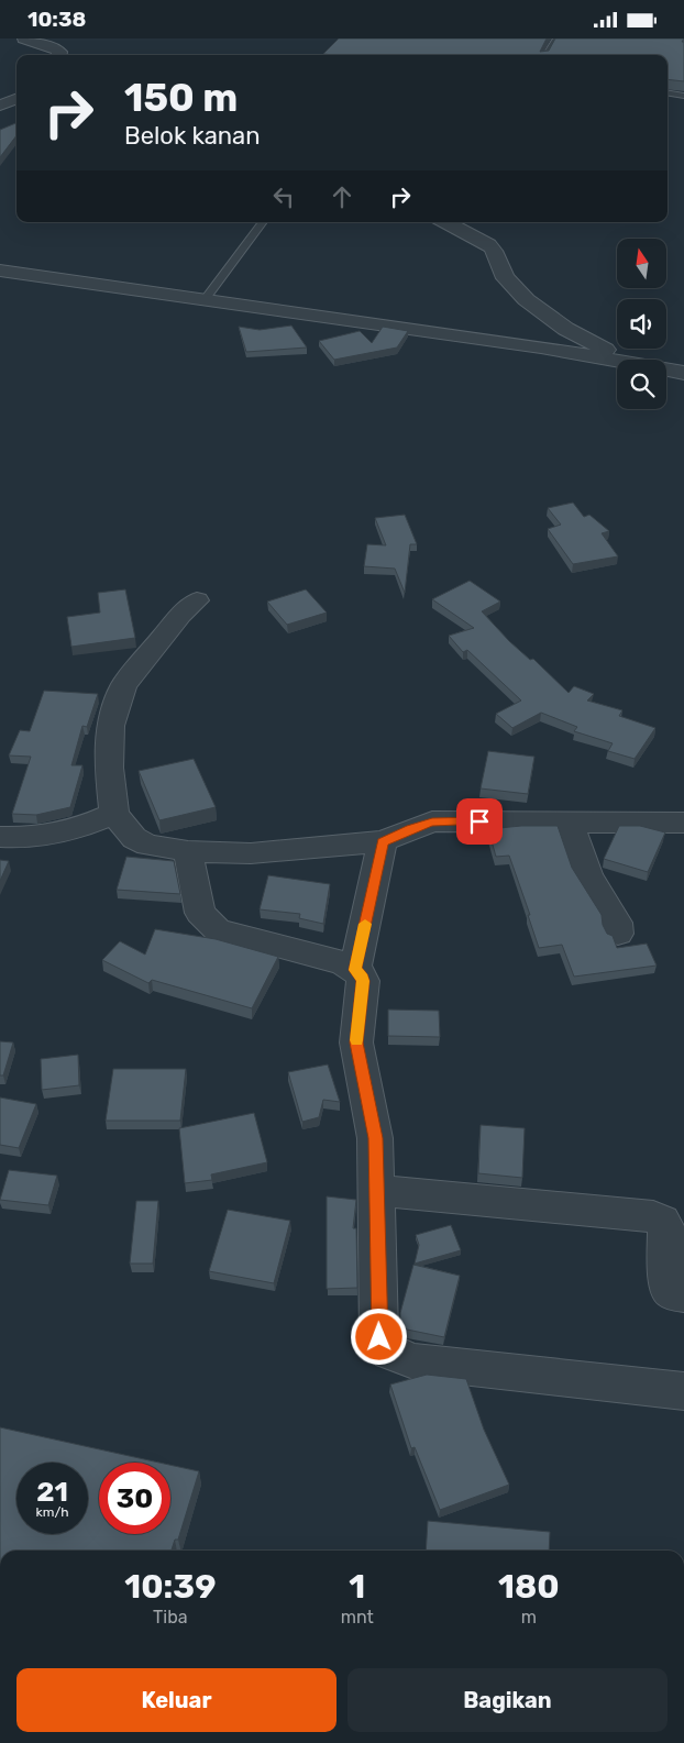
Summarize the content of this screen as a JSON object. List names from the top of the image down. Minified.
{"north":"top","page":{"status":"10:38","turn":["150 m","Belok kanan"],"speed":"21 km/h","limit":"30","eta":["10:39","Tiba","1","mnt","180","m"],"buttons":["Keluar","Bagikan"]}}
